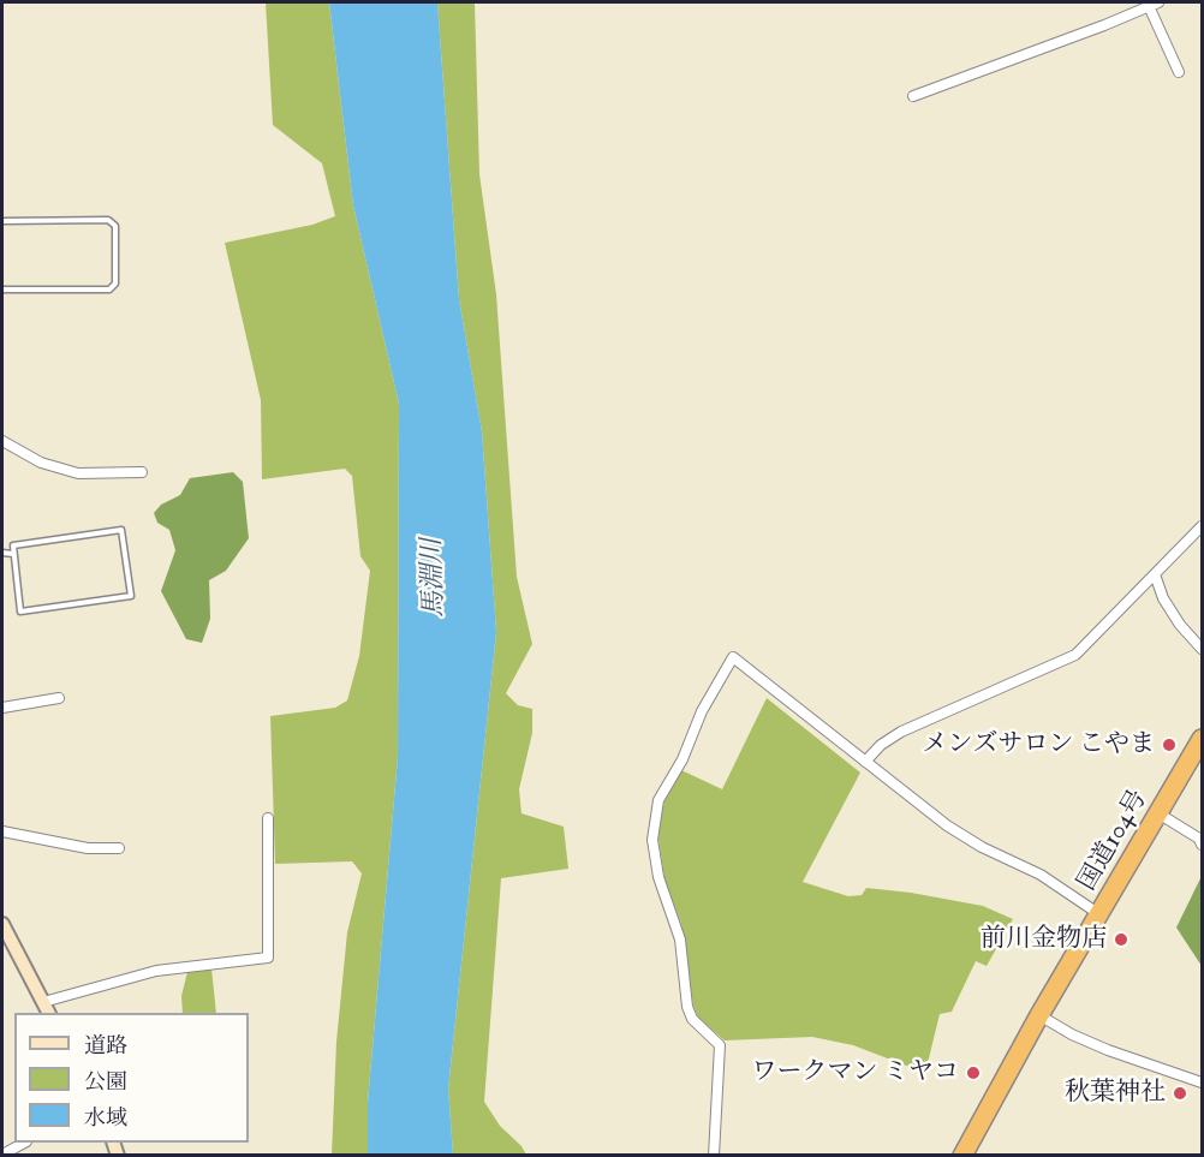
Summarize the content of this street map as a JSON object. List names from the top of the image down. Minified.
{"streets":{"highway":["国道104号"]},"water":["馬淵川"],"places":["メンズサロン こやま","前川金物店","ワークマン ミヤコ","秋葉神社"],"legend":["道路","公園","水域"]}
